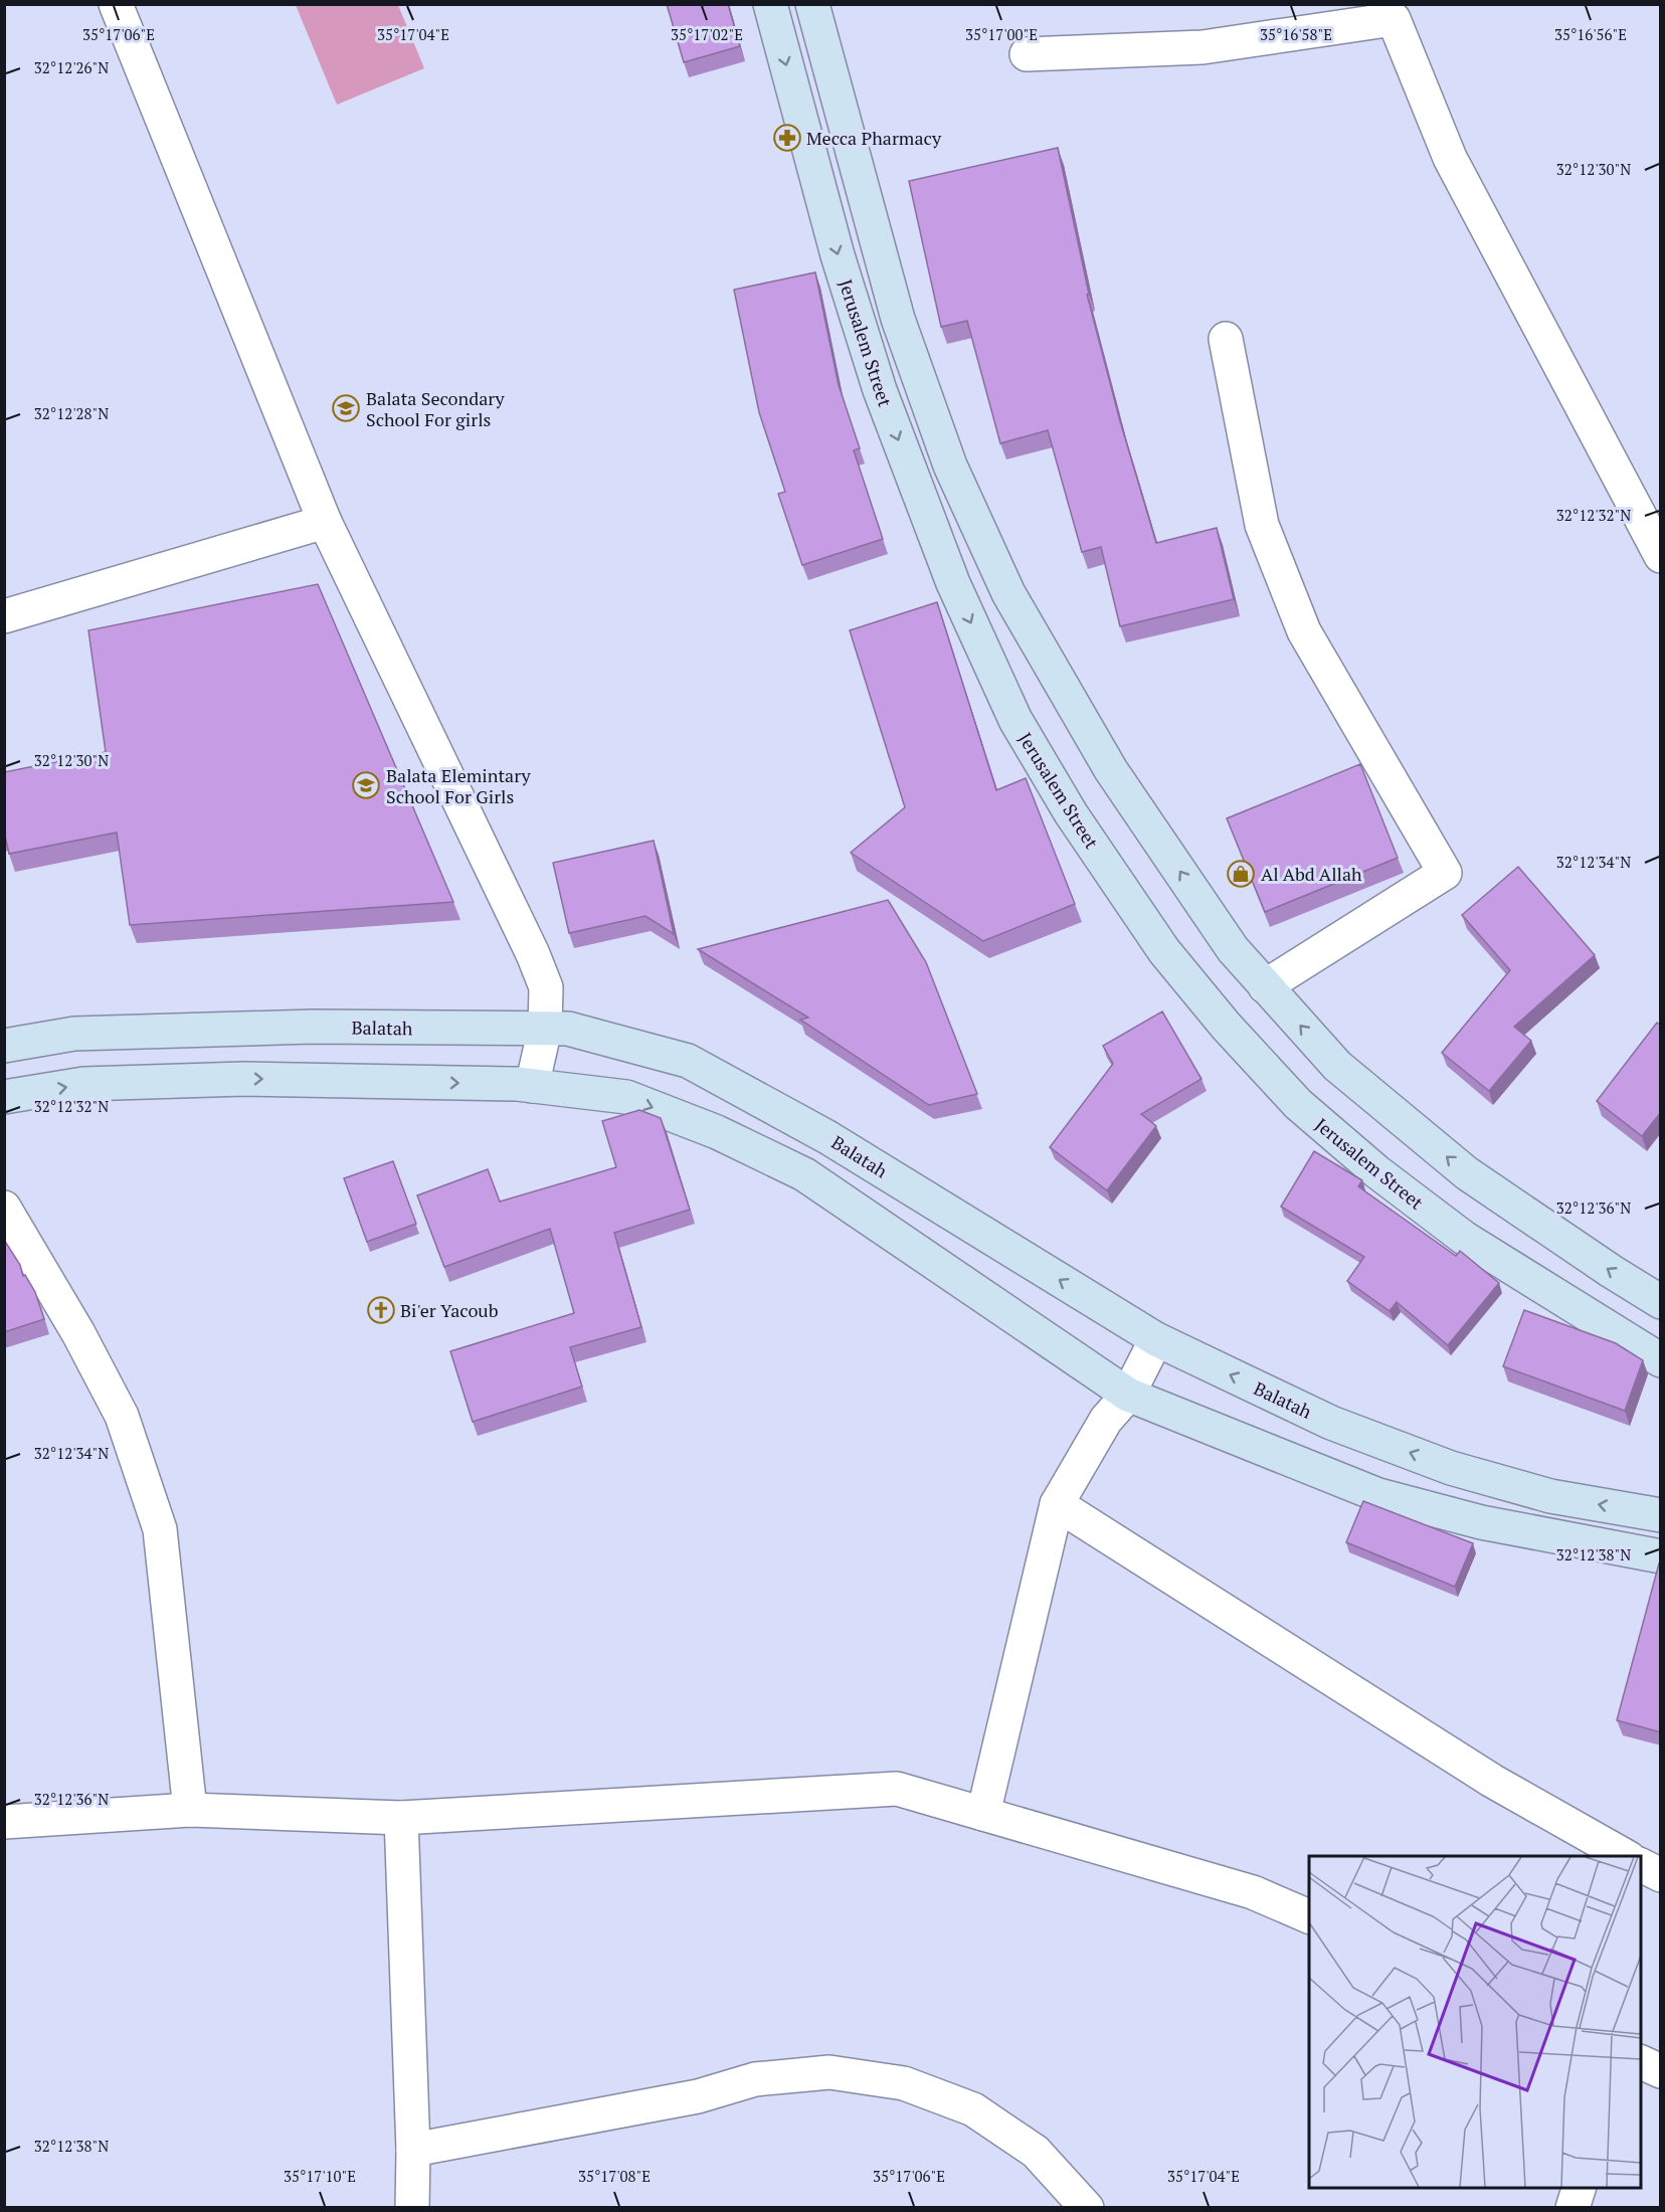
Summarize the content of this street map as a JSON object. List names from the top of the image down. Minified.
{"streets":{"main road":["Jerusalem Street","Balatah"]},"places":{"pharmacy":["Mecca Pharmacy"],"school or university":["Balata Secondary School For girls","Balata Elemintary School For Girls"],"shop":["Al Abd Allah"],"church":["Bi'er Yacoub"]},"coordinates":["35°17'00\"E","35°16'56\"E","35°17'06\"E","35°17'04\"E","35°17'02\"E","35°16'58\"E","32°12'26\"N","32°12'30\"N","32°12'28\"N","32°12'32\"N","32°12'34\"N","32°12'36\"N","32°12'38\"N","35°17'10\"E","35°17'08\"E"]}
